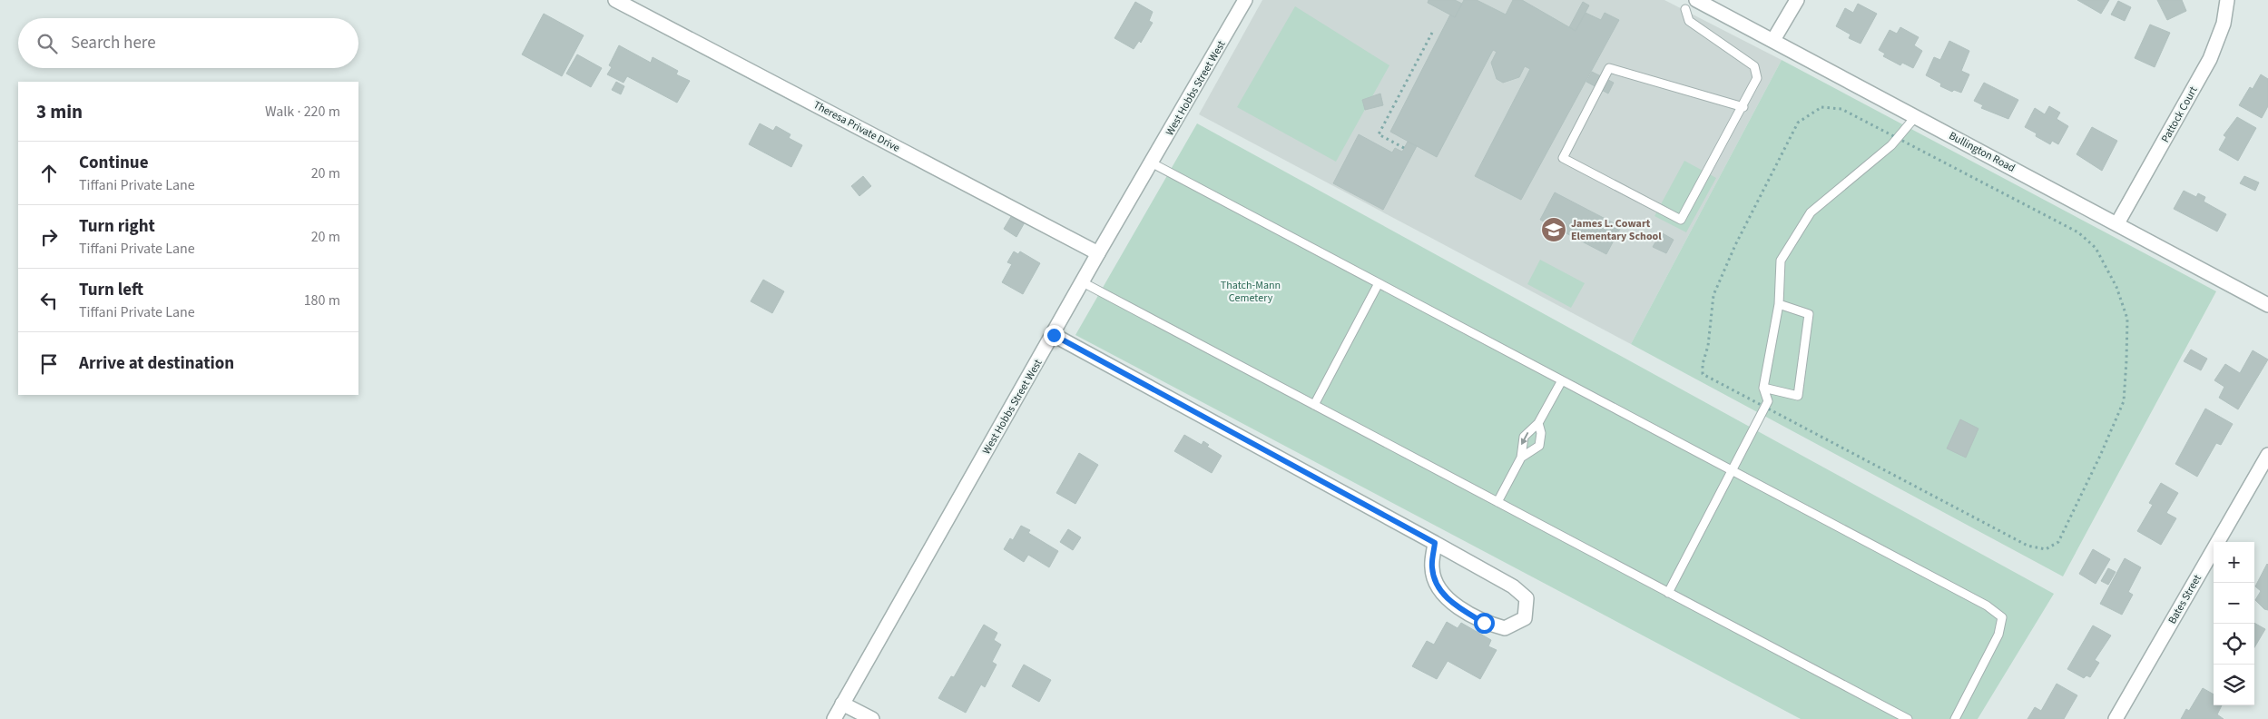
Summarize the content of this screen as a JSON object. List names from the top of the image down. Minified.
{"streets":{"street":["West Hobbs Street West","Pattock Court","Theresa Private Drive","Bullington Road","Bates Street"]},"crossings":[["West Hobbs Street West","Theresa Private Drive"],["Pattock Court","Bullington Road"]],"parks":["Thatch-Mann Cemetery"],"places":{"school or university":["James L. Cowart Elementary School"]},"page":{"search":"Search here","heading":["3 min","Walk · 220 m"],"list":[["Continue","Tiffani Private Lane","20 m"],["Turn right","Tiffani Private Lane","20 m"],["Turn left","Tiffani Private Lane","180 m"],"Arrive at destination"],"map_buttons":["+","−"]}}
